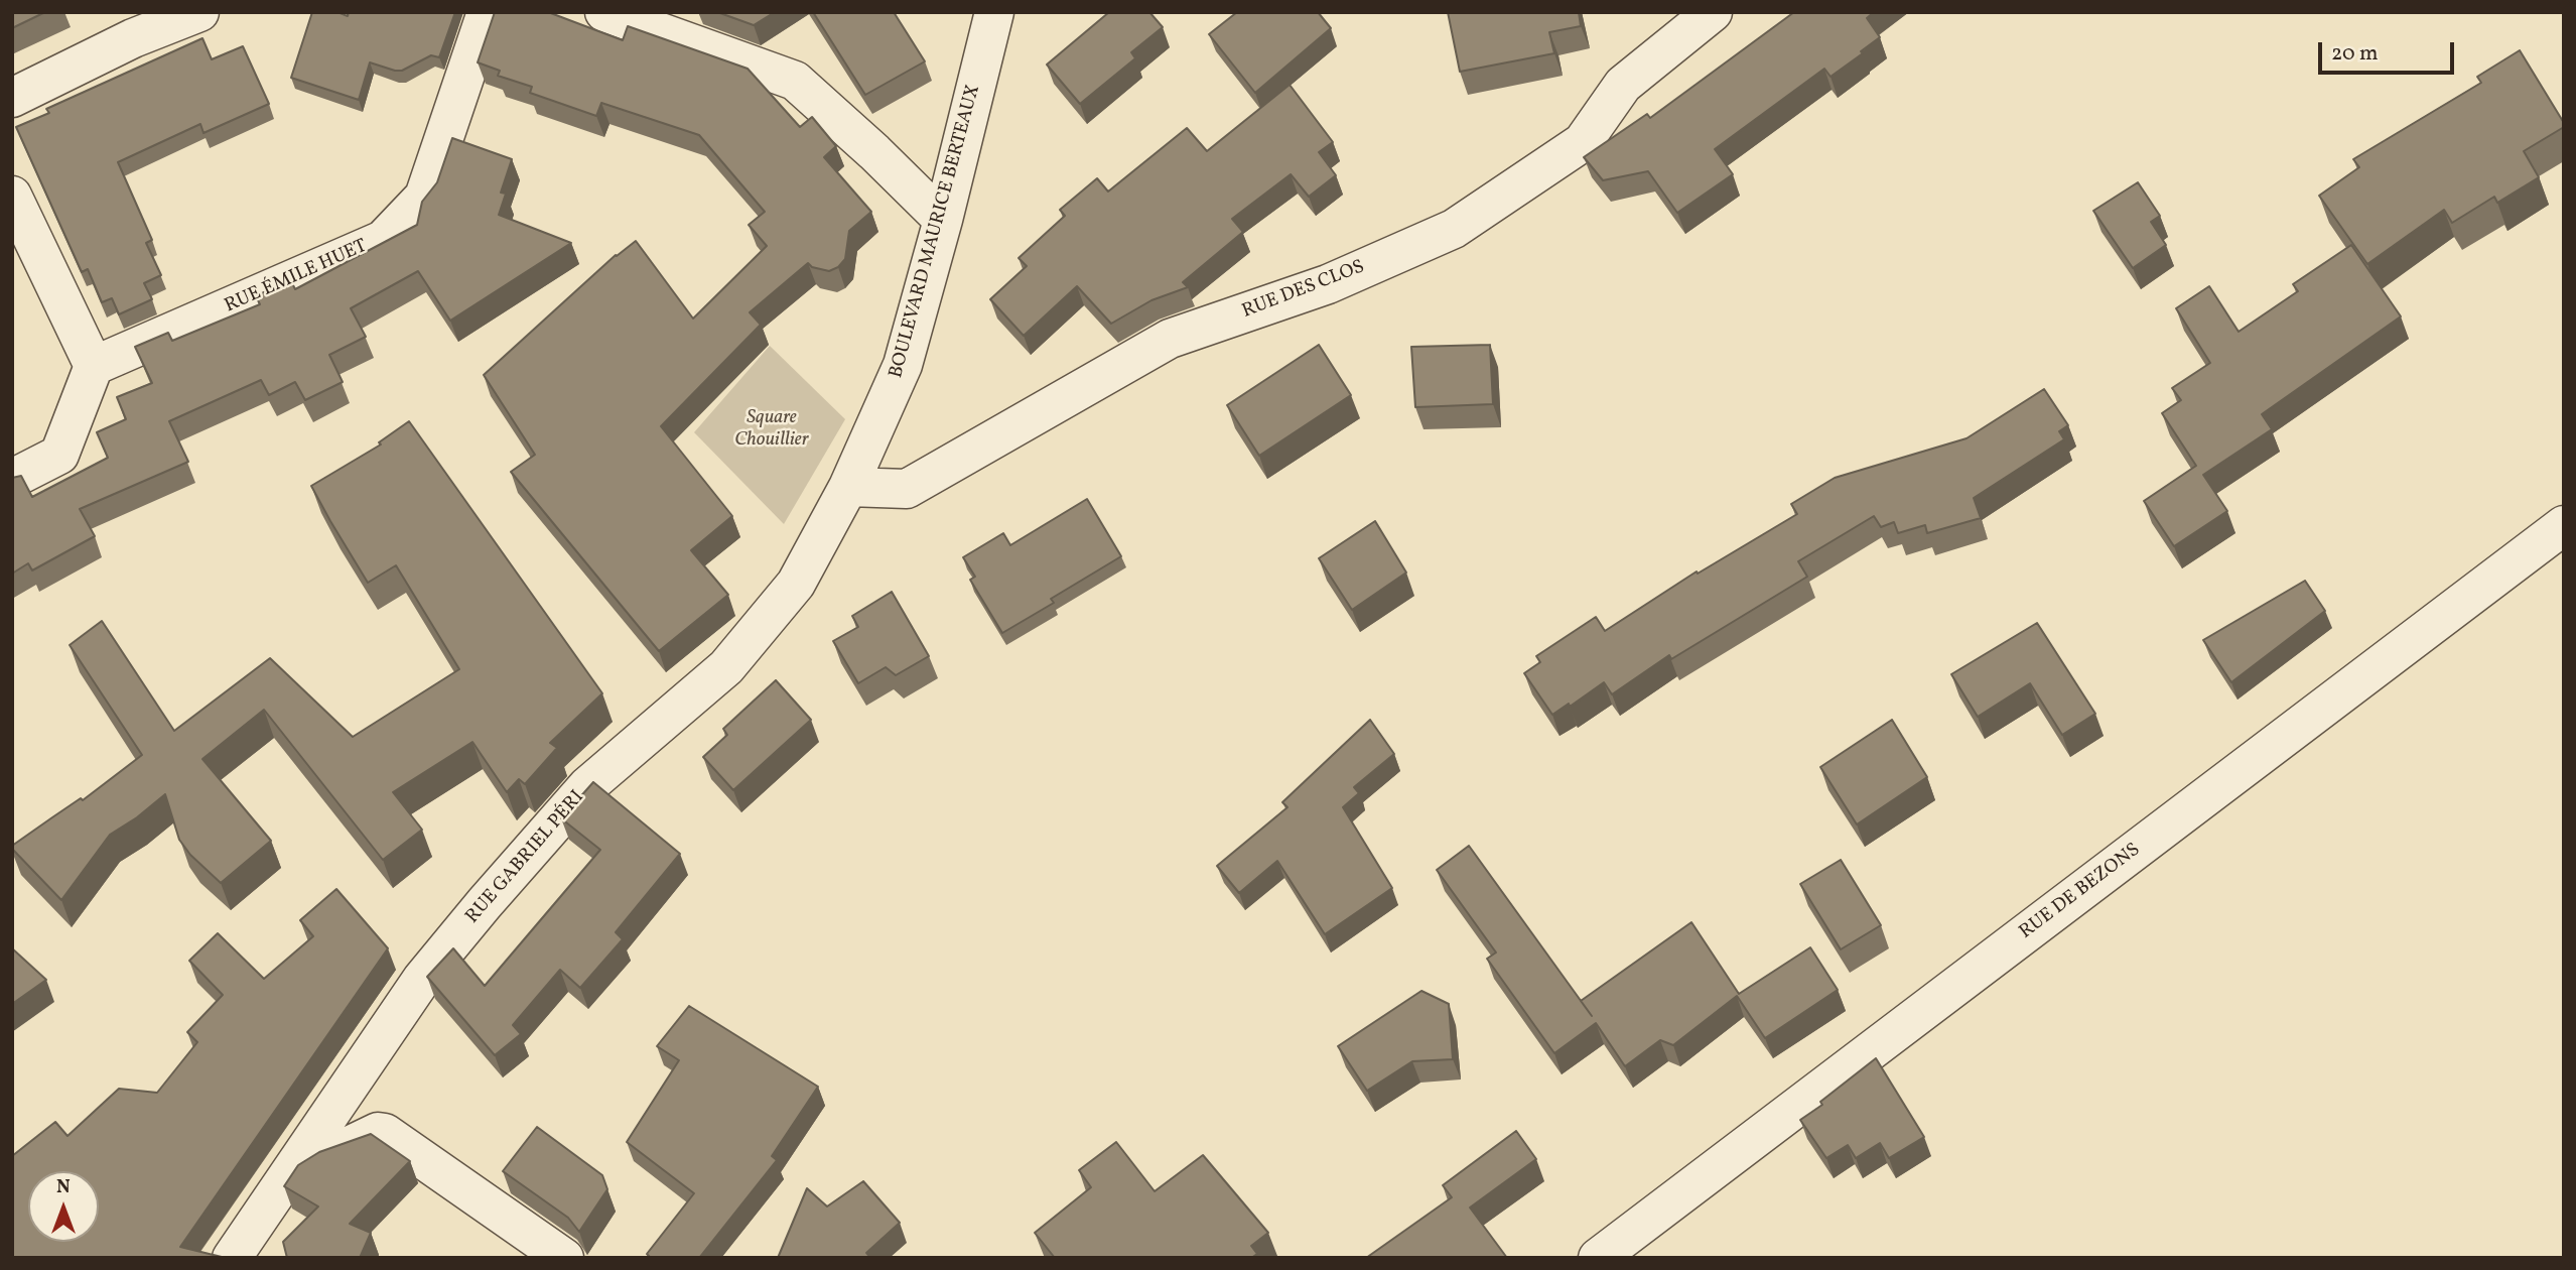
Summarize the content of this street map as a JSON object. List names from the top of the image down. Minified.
{"streets":{"street":["BOULEVARD MAURICE BERTEAUX","RUE ÉMILE HUET","RUE DES CLOS","RUE GABRIEL PÉRI","RUE DE BEZONS"]},"crossings":[["BOULEVARD MAURICE BERTEAUX","RUE DES CLOS"],["BOULEVARD MAURICE BERTEAUX","RUE GABRIEL PÉRI"],["RUE DES CLOS","RUE GABRIEL PÉRI"]],"parks":["Square Chouillier"],"scale_bar":"20 m","north":"top"}
